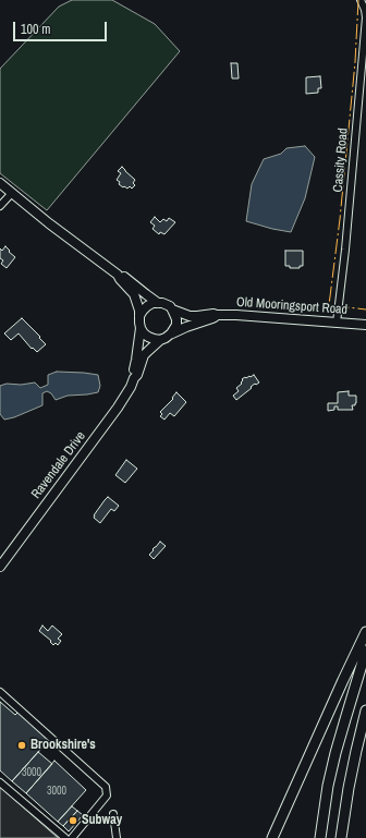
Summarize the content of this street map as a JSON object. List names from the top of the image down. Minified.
{"streets":{"main road":["Old Mooringsport Road","Ravendale Drive"],"street":["Cassity Road"]},"crossings":[["Cassity Road","Old Mooringsport Road"],["Old Mooringsport Road","Ravendale Drive"]],"places":["Brookshire's","Subway"],"house_numbers":["3000","3000"],"scale_bar":"100 m"}
